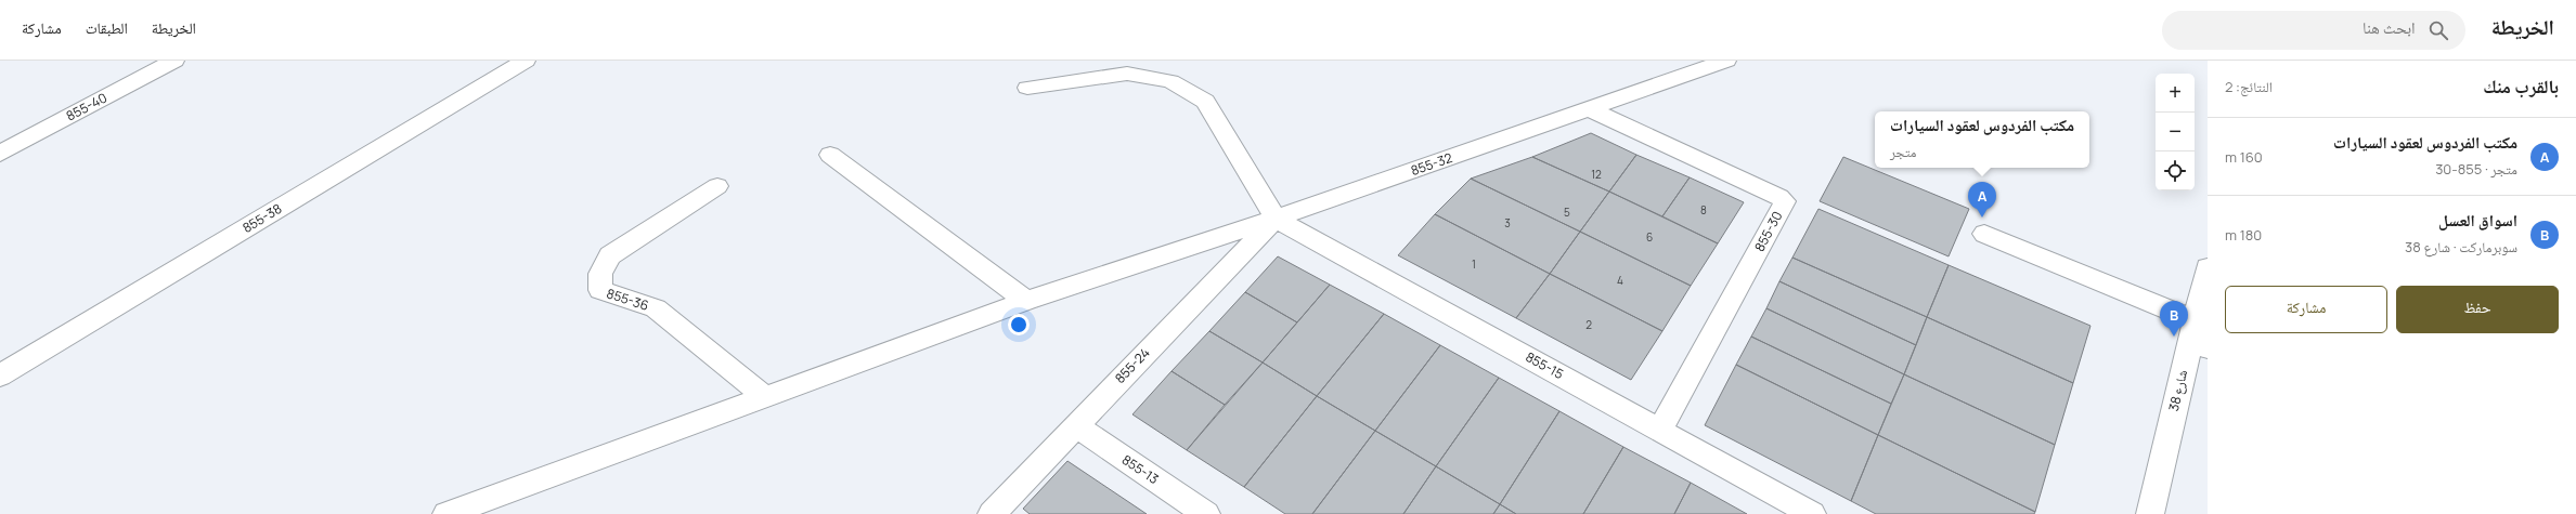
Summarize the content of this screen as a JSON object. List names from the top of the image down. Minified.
{"streets":{"street":["855-40","855-32","855-38","855-30","855-36","855-24","855-15","شارع 38","855-13"]},"crossings":[["855-32","855-30"],["855-32","855-36"],["855-32","855-24"],["855-32","855-15"],["855-30","855-15"],["855-24","855-15"],["855-24","855-13"]],"house_numbers":["12","8","5","3","6","1","4","2"],"page":{"header":"الخريطة","search":"ابحث هنا","nav":["الخريطة","الطبقات","مشاركة"],"heading":["بالقرب منك","النتائج: 2"],"map_buttons":["+","−"],"popup":["مكتب الفردوس لعقود السيارات","متجر"],"list":[{"mark":"A","name":"مكتب الفردوس لعقود السيارات","note":"متجر · 855-30","value":"160 m"},{"mark":"B","name":"اسواق العسل","note":"سوبرماركت · شارع 38","value":"180 m"}],"pins":["A","B"],"buttons":["حفظ","مشاركة"]}}
